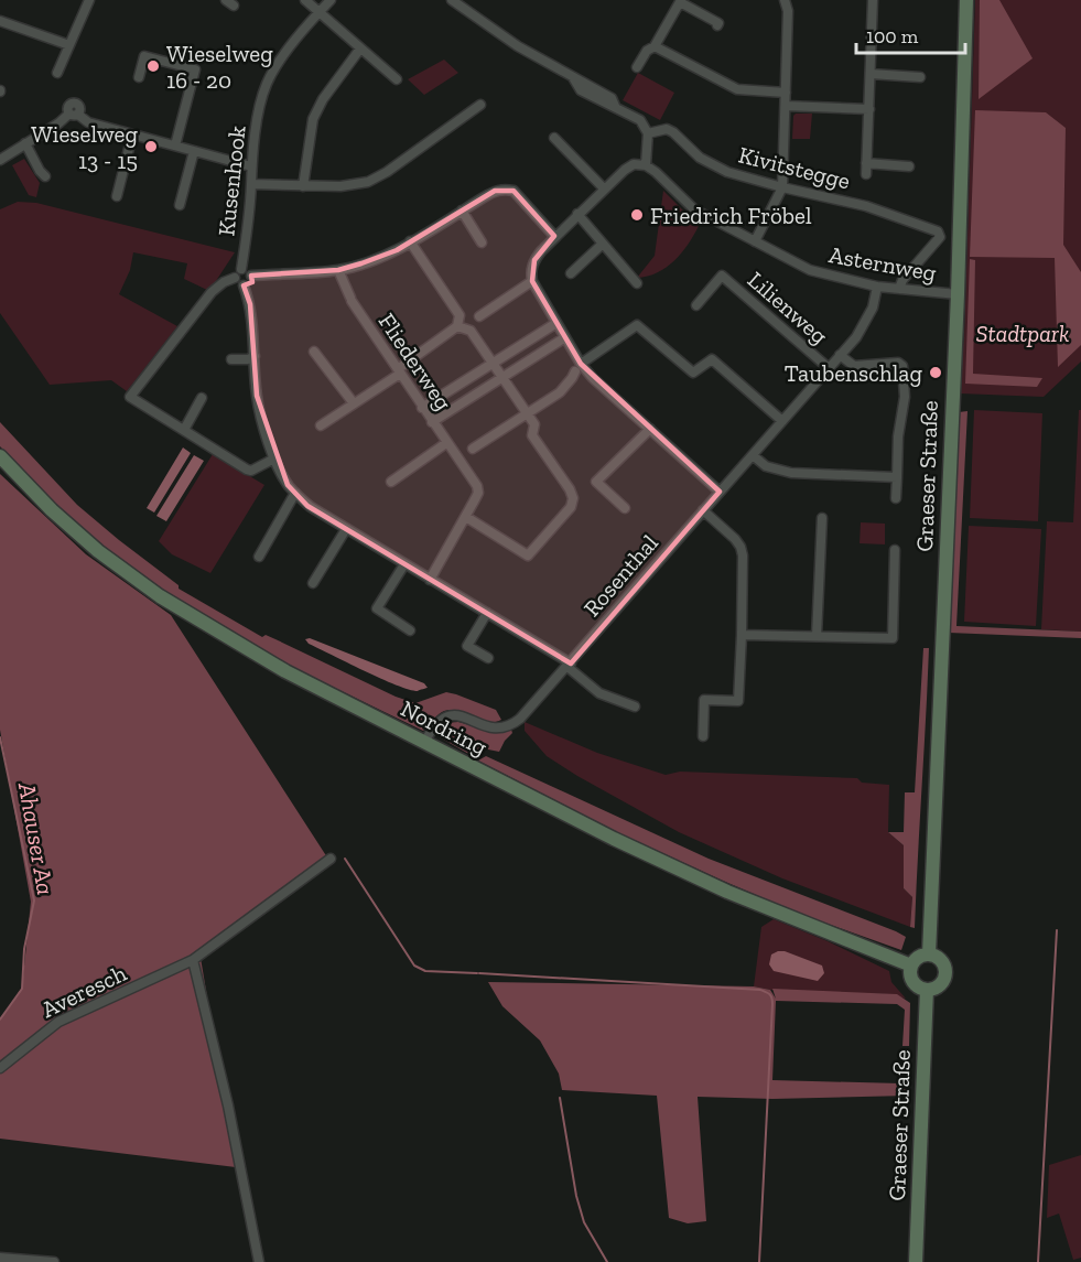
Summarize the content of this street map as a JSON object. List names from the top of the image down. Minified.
{"streets":{"main road":["Graeser Straße","Nordring"],"street":["Kivitstegge","Kusenhook","Asternweg","Lilienweg","Fliederweg","Rosenthal","Averesch"]},"crossings":[["Kivitstegge","Asternweg"],["Asternweg","Graeser Straße"],["Asternweg","Rosenthal"],["Lilienweg","Rosenthal"],["Graeser Straße","Nordring"],["Rosenthal","Nordring"]],"water":["Ahauser Aa"],"parks":["Stadtpark"],"places":["Wieselweg 16 - 20","Wieselweg 13 - 15","Friedrich Fröbel","Taubenschlag"],"scale_bar":"100 m"}
